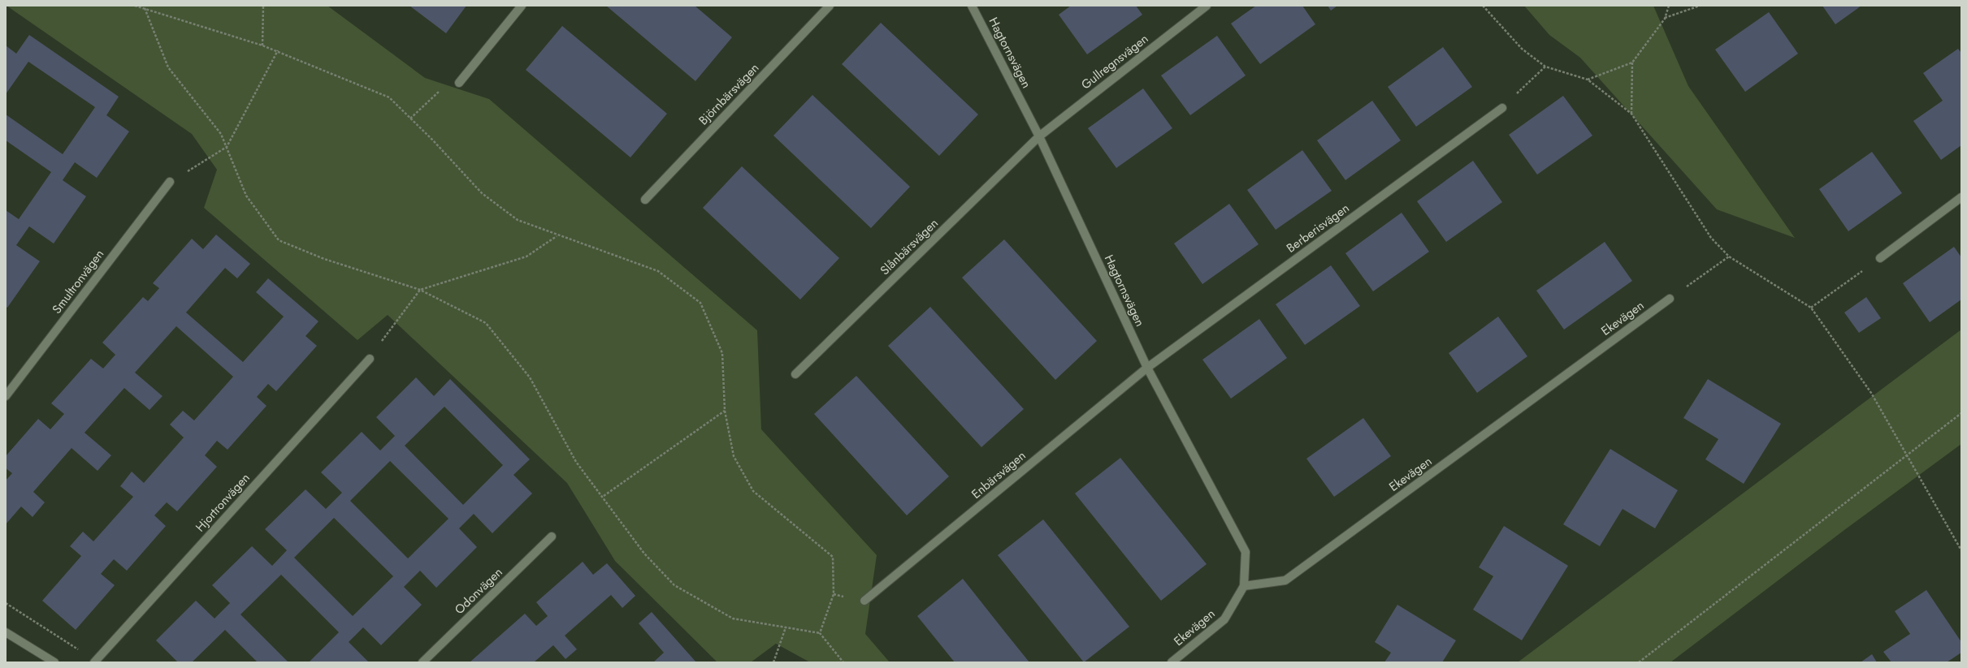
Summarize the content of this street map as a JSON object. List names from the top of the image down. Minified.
{"streets":{"street":["Hagtornsvägen","Gullregnsvägen","Björnbärsvägen","Berberisvägen","Slånbärsvägen","Smultronvägen","Ekevägen","Enbärsvägen","Hjortronvägen","Odonvägen"]},"crossings":[["Hagtornsvägen","Gullregnsvägen"],["Hagtornsvägen","Berberisvägen"],["Hagtornsvägen","Slånbärsvägen"],["Hagtornsvägen","Ekevägen"],["Hagtornsvägen","Enbärsvägen"],["Gullregnsvägen","Slånbärsvägen"],["Berberisvägen","Enbärsvägen"]]}
